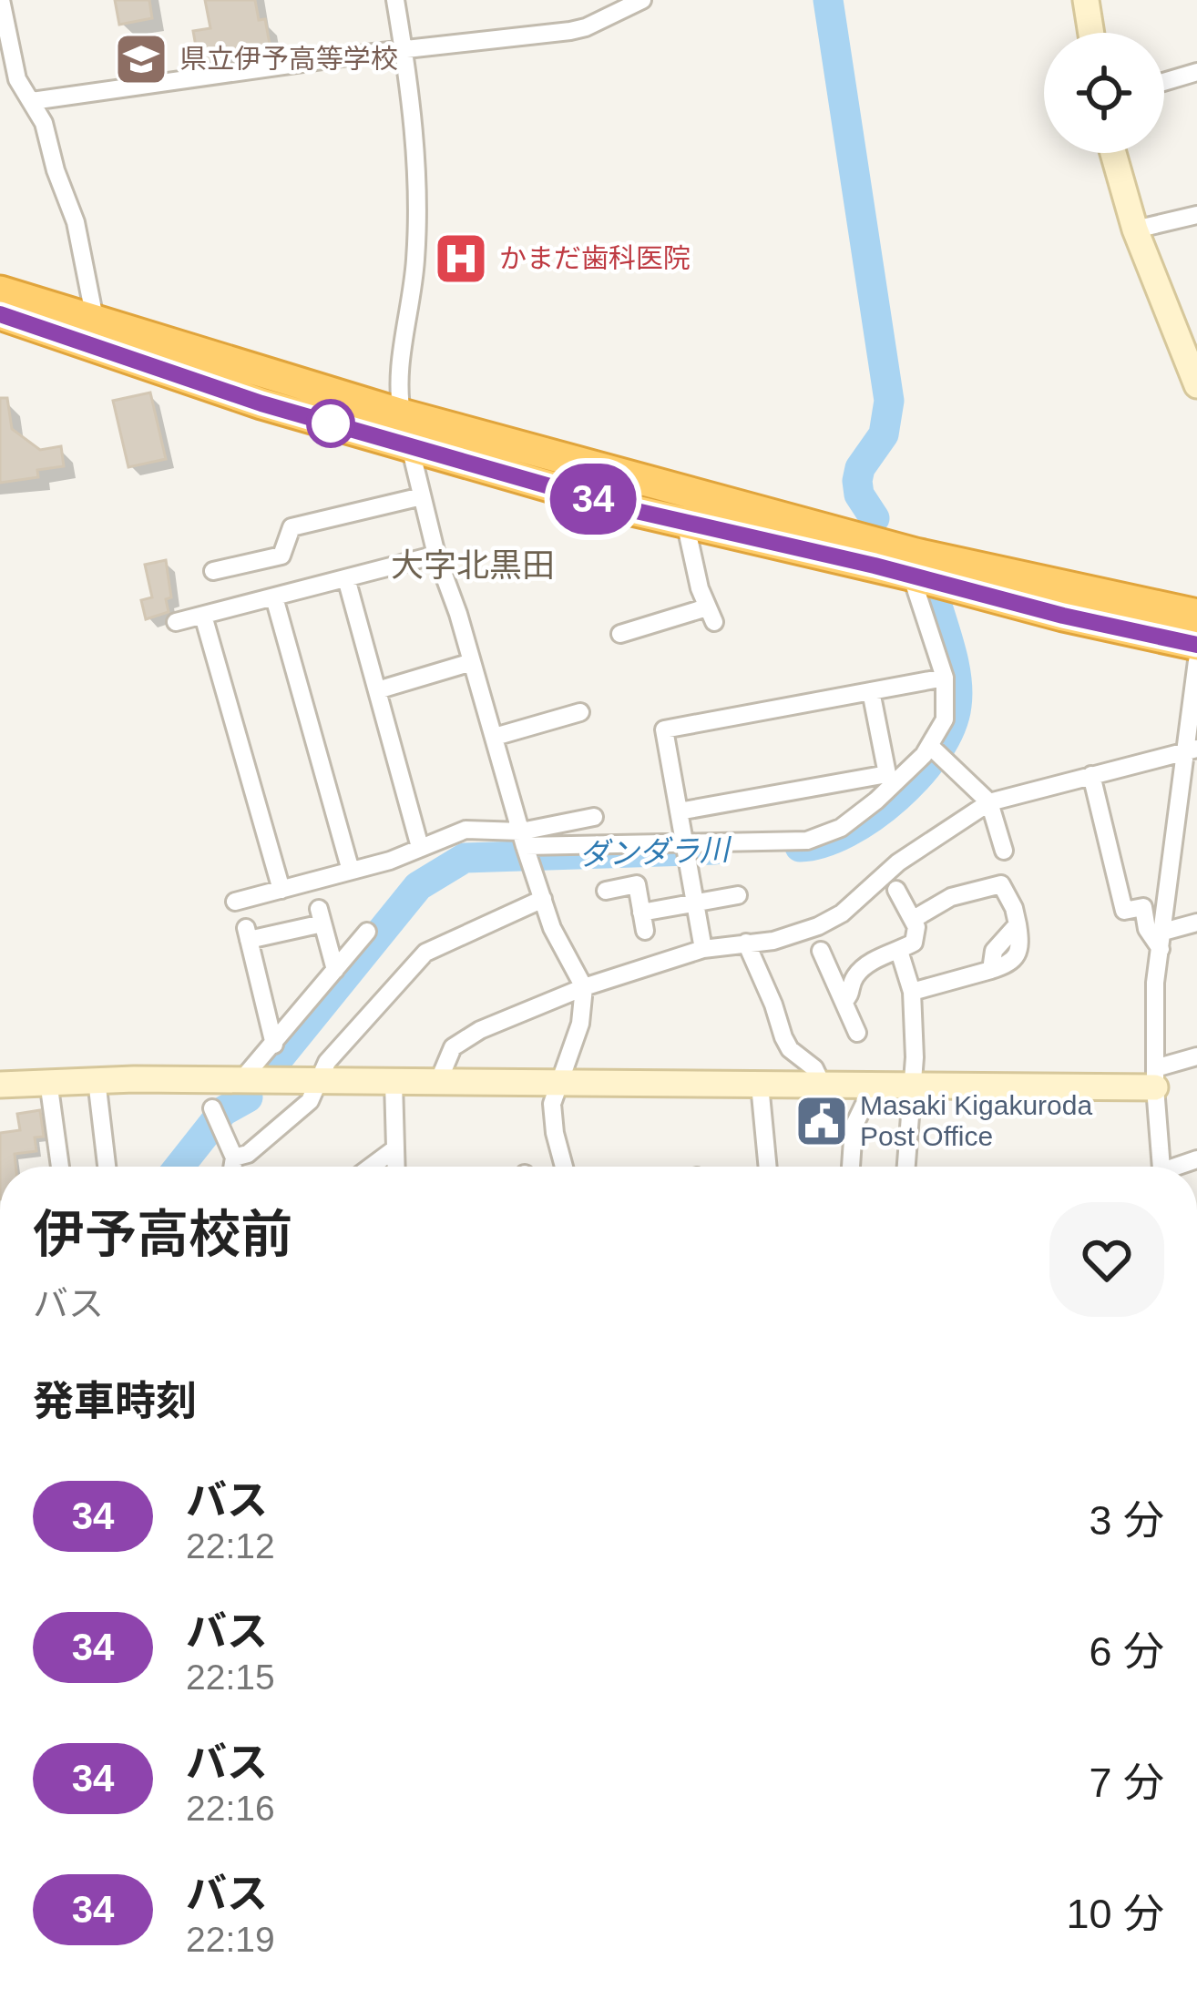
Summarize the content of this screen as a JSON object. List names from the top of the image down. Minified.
{"districts":["大字北黒田"],"water":["ダンダラ川"],"places":{"school or university":["県立伊予高等学校"],"hospital":["かまだ歯科医院"],"public building":["Masaki Kigakuroda Post Office"]},"lines":["bus line 34"],"page":{"on_map":"34","heading":[["伊予高校前","バス"],"発車時刻"],"list":[{"mark":"34","name":"バス","note":"22:12","value":"3 分"},{"mark":"34","name":"バス","note":"22:15","value":"6 分"},{"mark":"34","name":"バス","note":"22:16","value":"7 分"},{"mark":"34","name":"バス","note":"22:19","value":"10 分"}]}}
